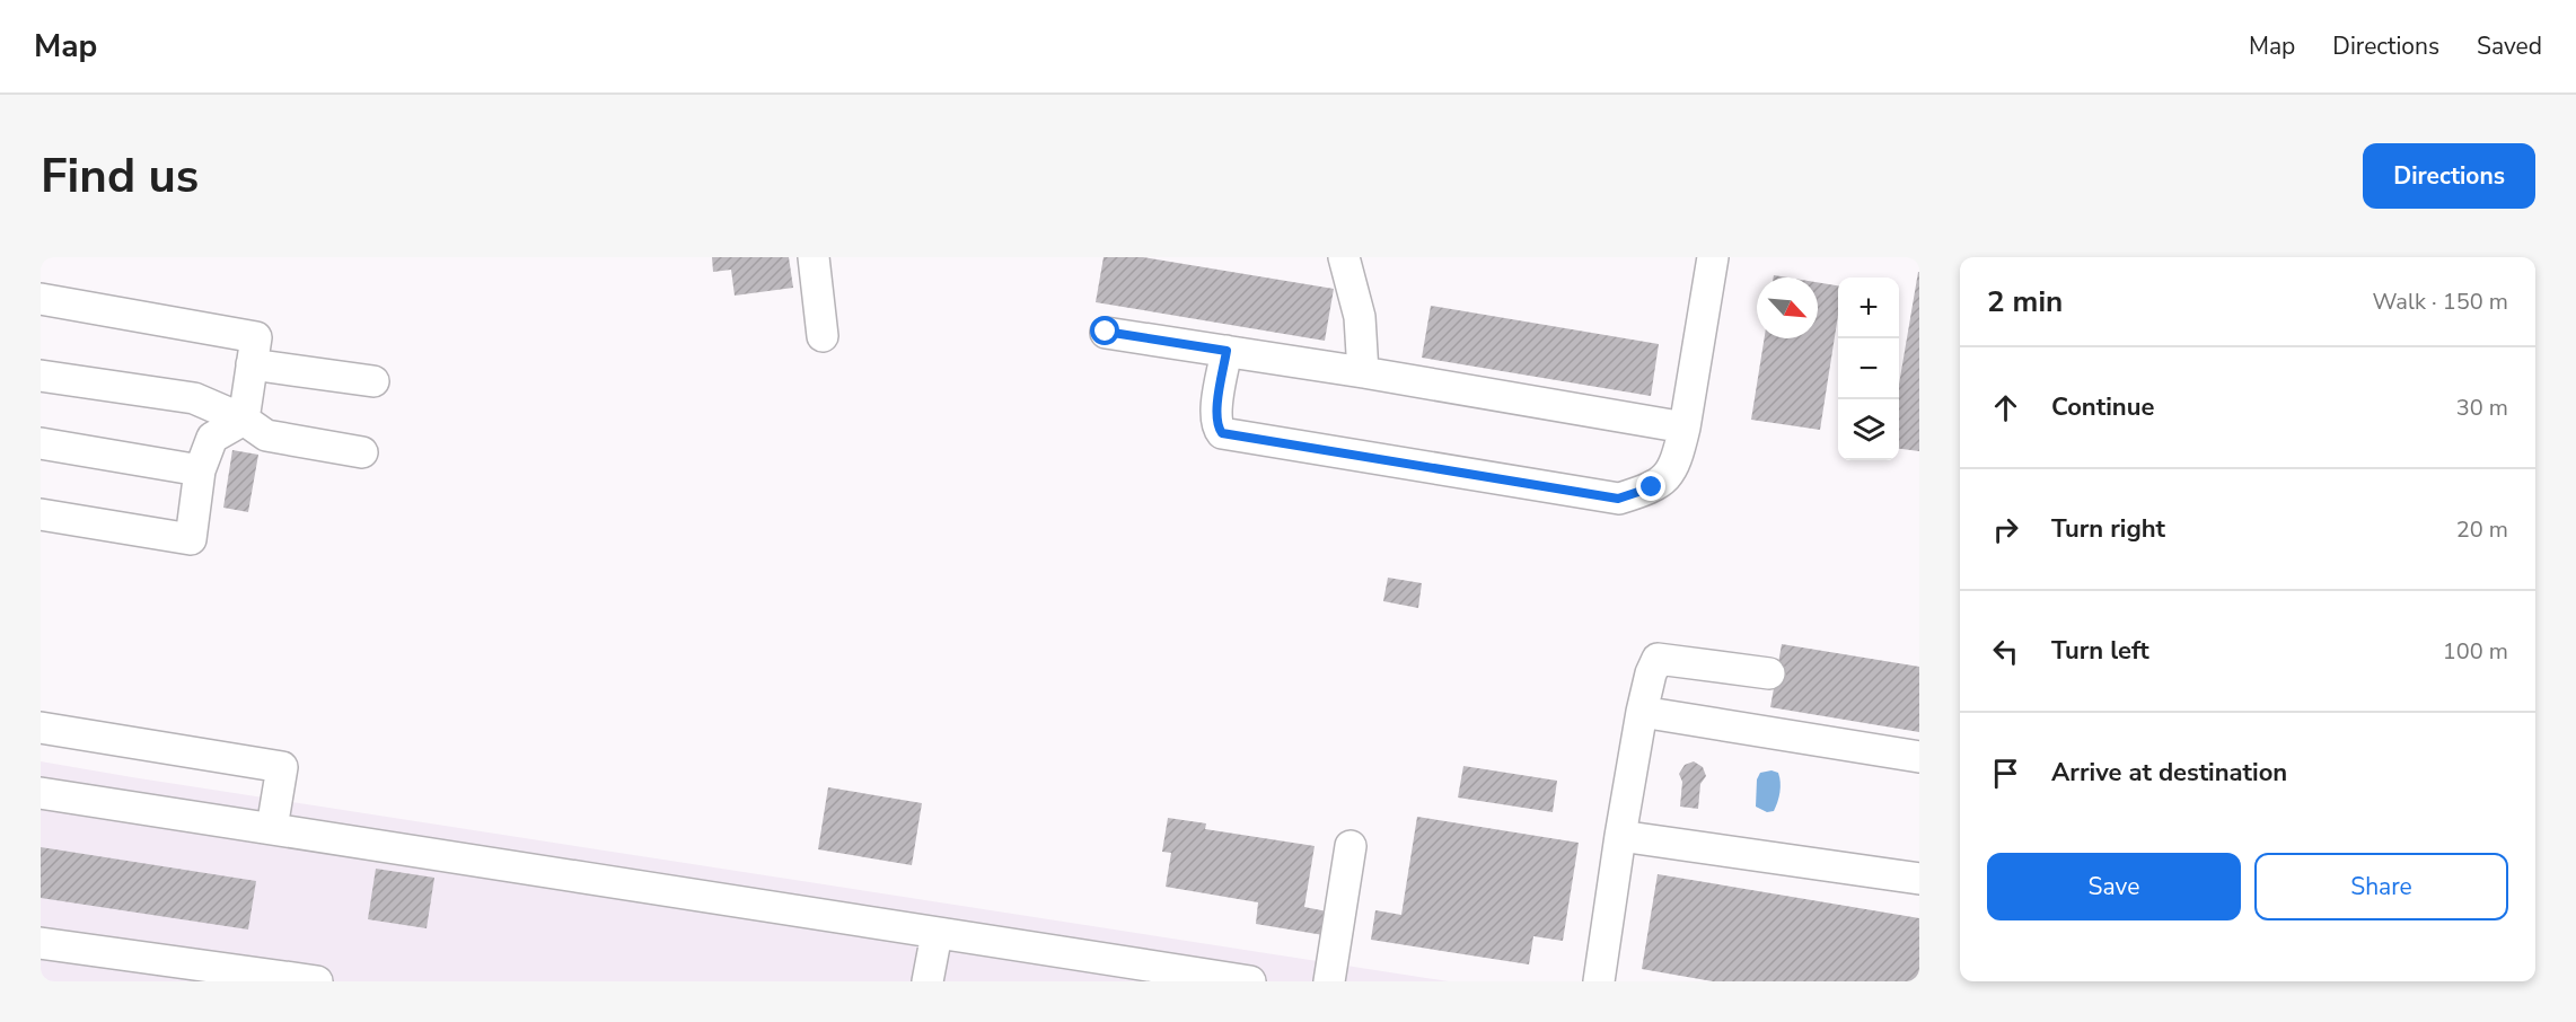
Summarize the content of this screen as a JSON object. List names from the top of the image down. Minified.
{"north":"bottom right","page":{"header":"Map","nav":["Map","Directions","Saved"],"buttons":["Directions",["Save","Share"]],"title":"Find us","heading":["2 min","Walk · 150 m"],"map_buttons":["+","−"],"list":[["Continue","30 m"],["Turn right","20 m"],["Turn left","100 m"],"Arrive at destination"]}}
